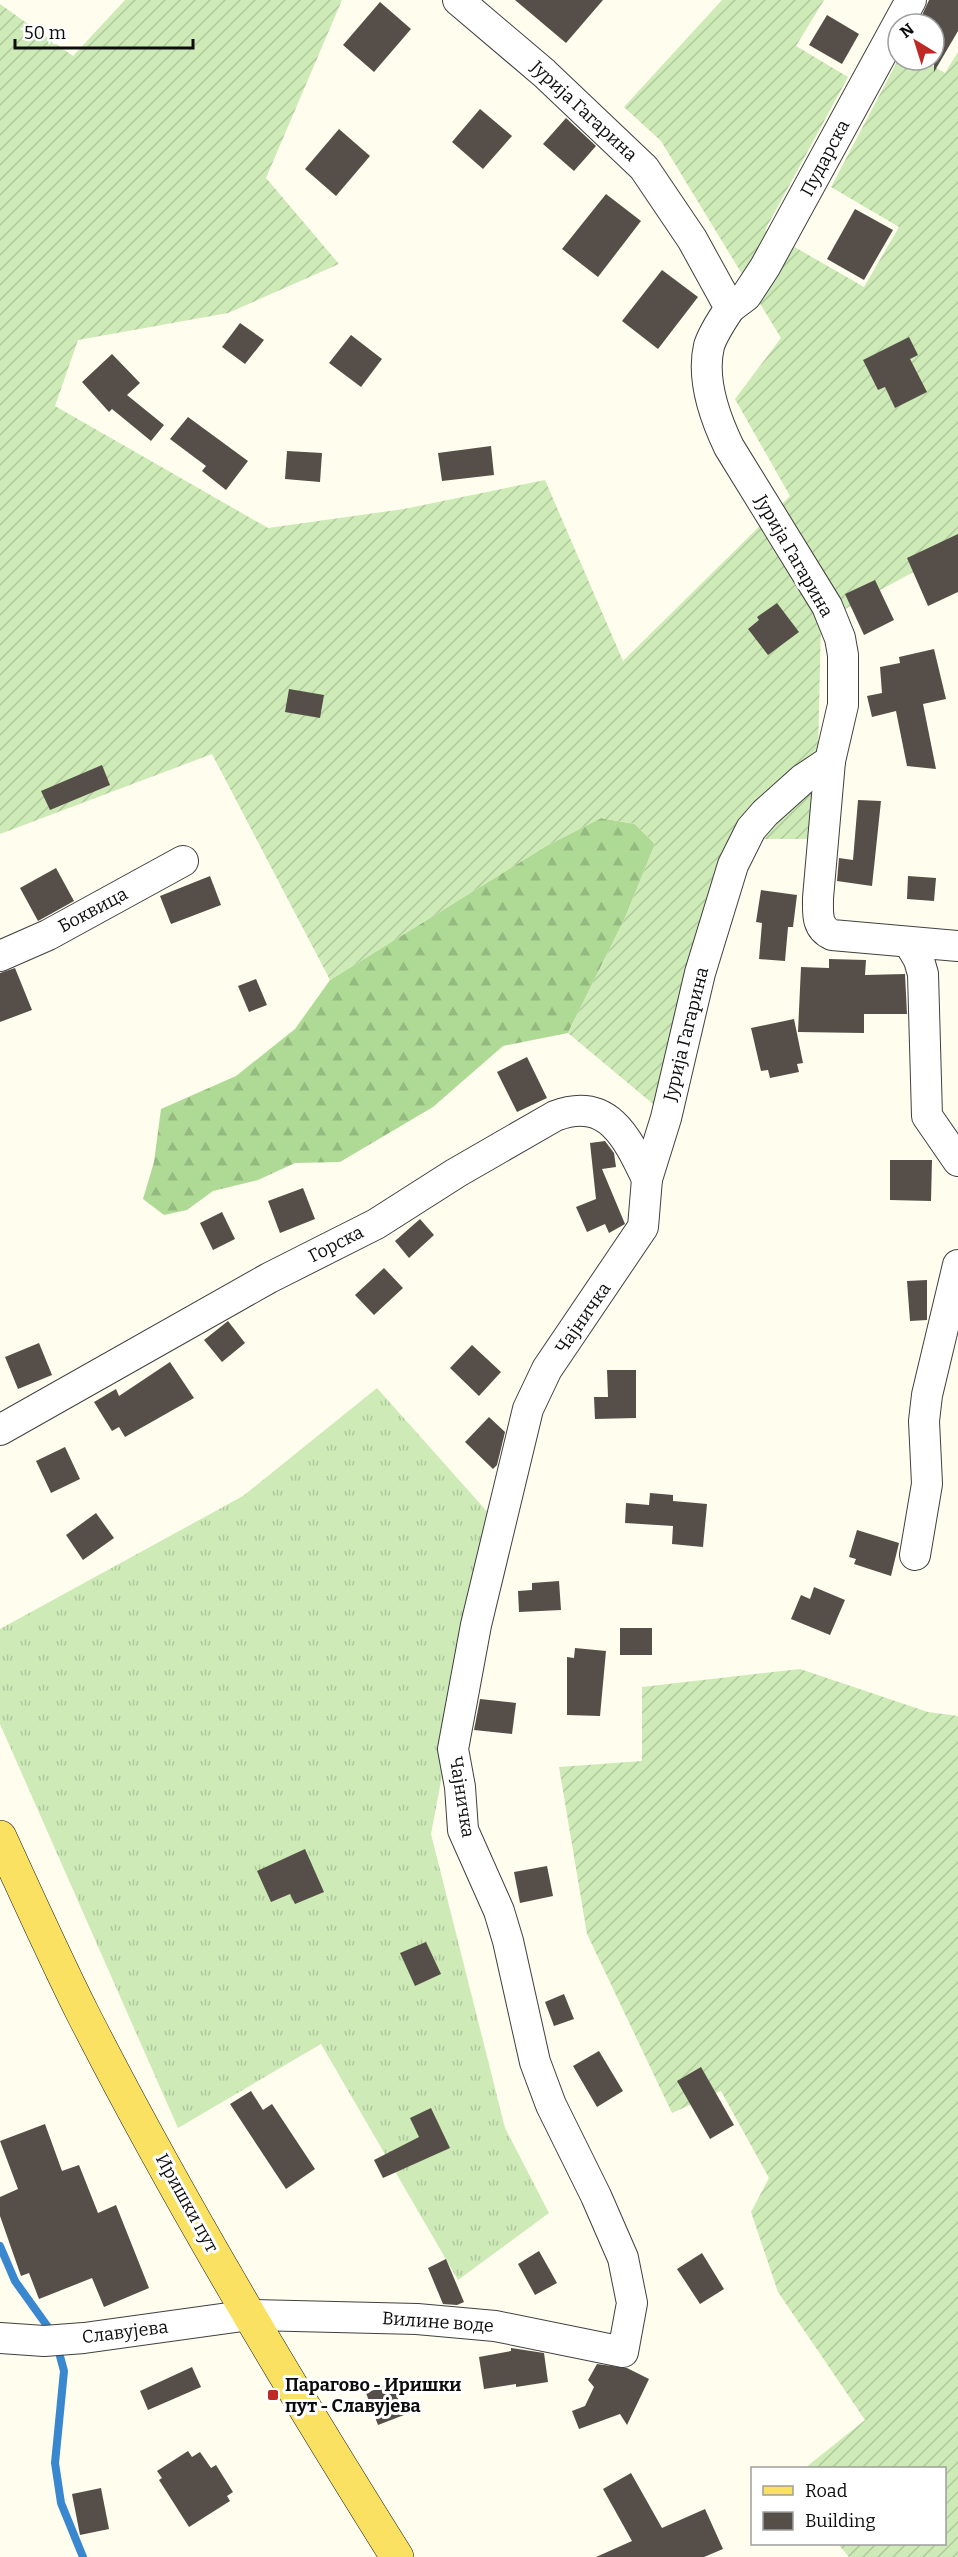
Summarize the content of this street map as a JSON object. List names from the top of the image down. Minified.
{"streets":{"main road":["Иришки пут"],"street":["Јурија Гагарина","Пударска","Боквица","Горска","Чајничка","Вилине воде","Славујева"]},"crossings":[["Јурија Гагарина","Пударска"],["Јурија Гагарина","Горска"],["Јурија Гагарина","Чајничка"],["Горска","Чајничка"],["Чајничка","Вилине воде"],["Иришки пут","Вилине воде"],["Иришки пут","Славујева"],["Вилине воде","Славујева"]],"places":{"transit":["Парагово - Иришки пут - Славујева"]},"legend":["Road","Building"],"scale_bar":"50 m","north":"top left"}
